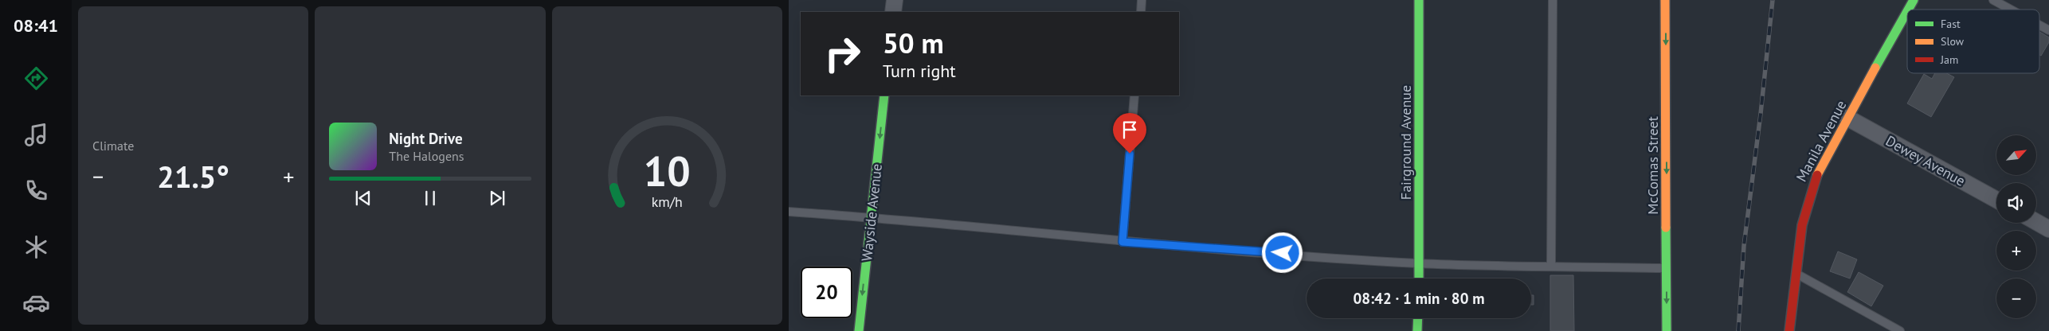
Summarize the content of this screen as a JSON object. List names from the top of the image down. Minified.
{"streets":{"street":["Manila Avenue","Fairground Avenue","Dewey Avenue","McComas Street","Wayside Avenue"]},"crossings":[["Manila Avenue","Dewey Avenue"]],"one_way":["McComas Street","Wayside Avenue"],"legend":["Fast","Slow","Jam"],"north":"top right","page":{"tabs":"08:41","tile":"Climate","turn":["50 m","Turn right"],"song":["Night Drive","The Halogens"],"map_buttons":["+","−"],"heat":["−","21.5°","+"],"limit":"20","trip":"08:42 · 1 min · 80 m","gauge":["10","km/h"]}}
